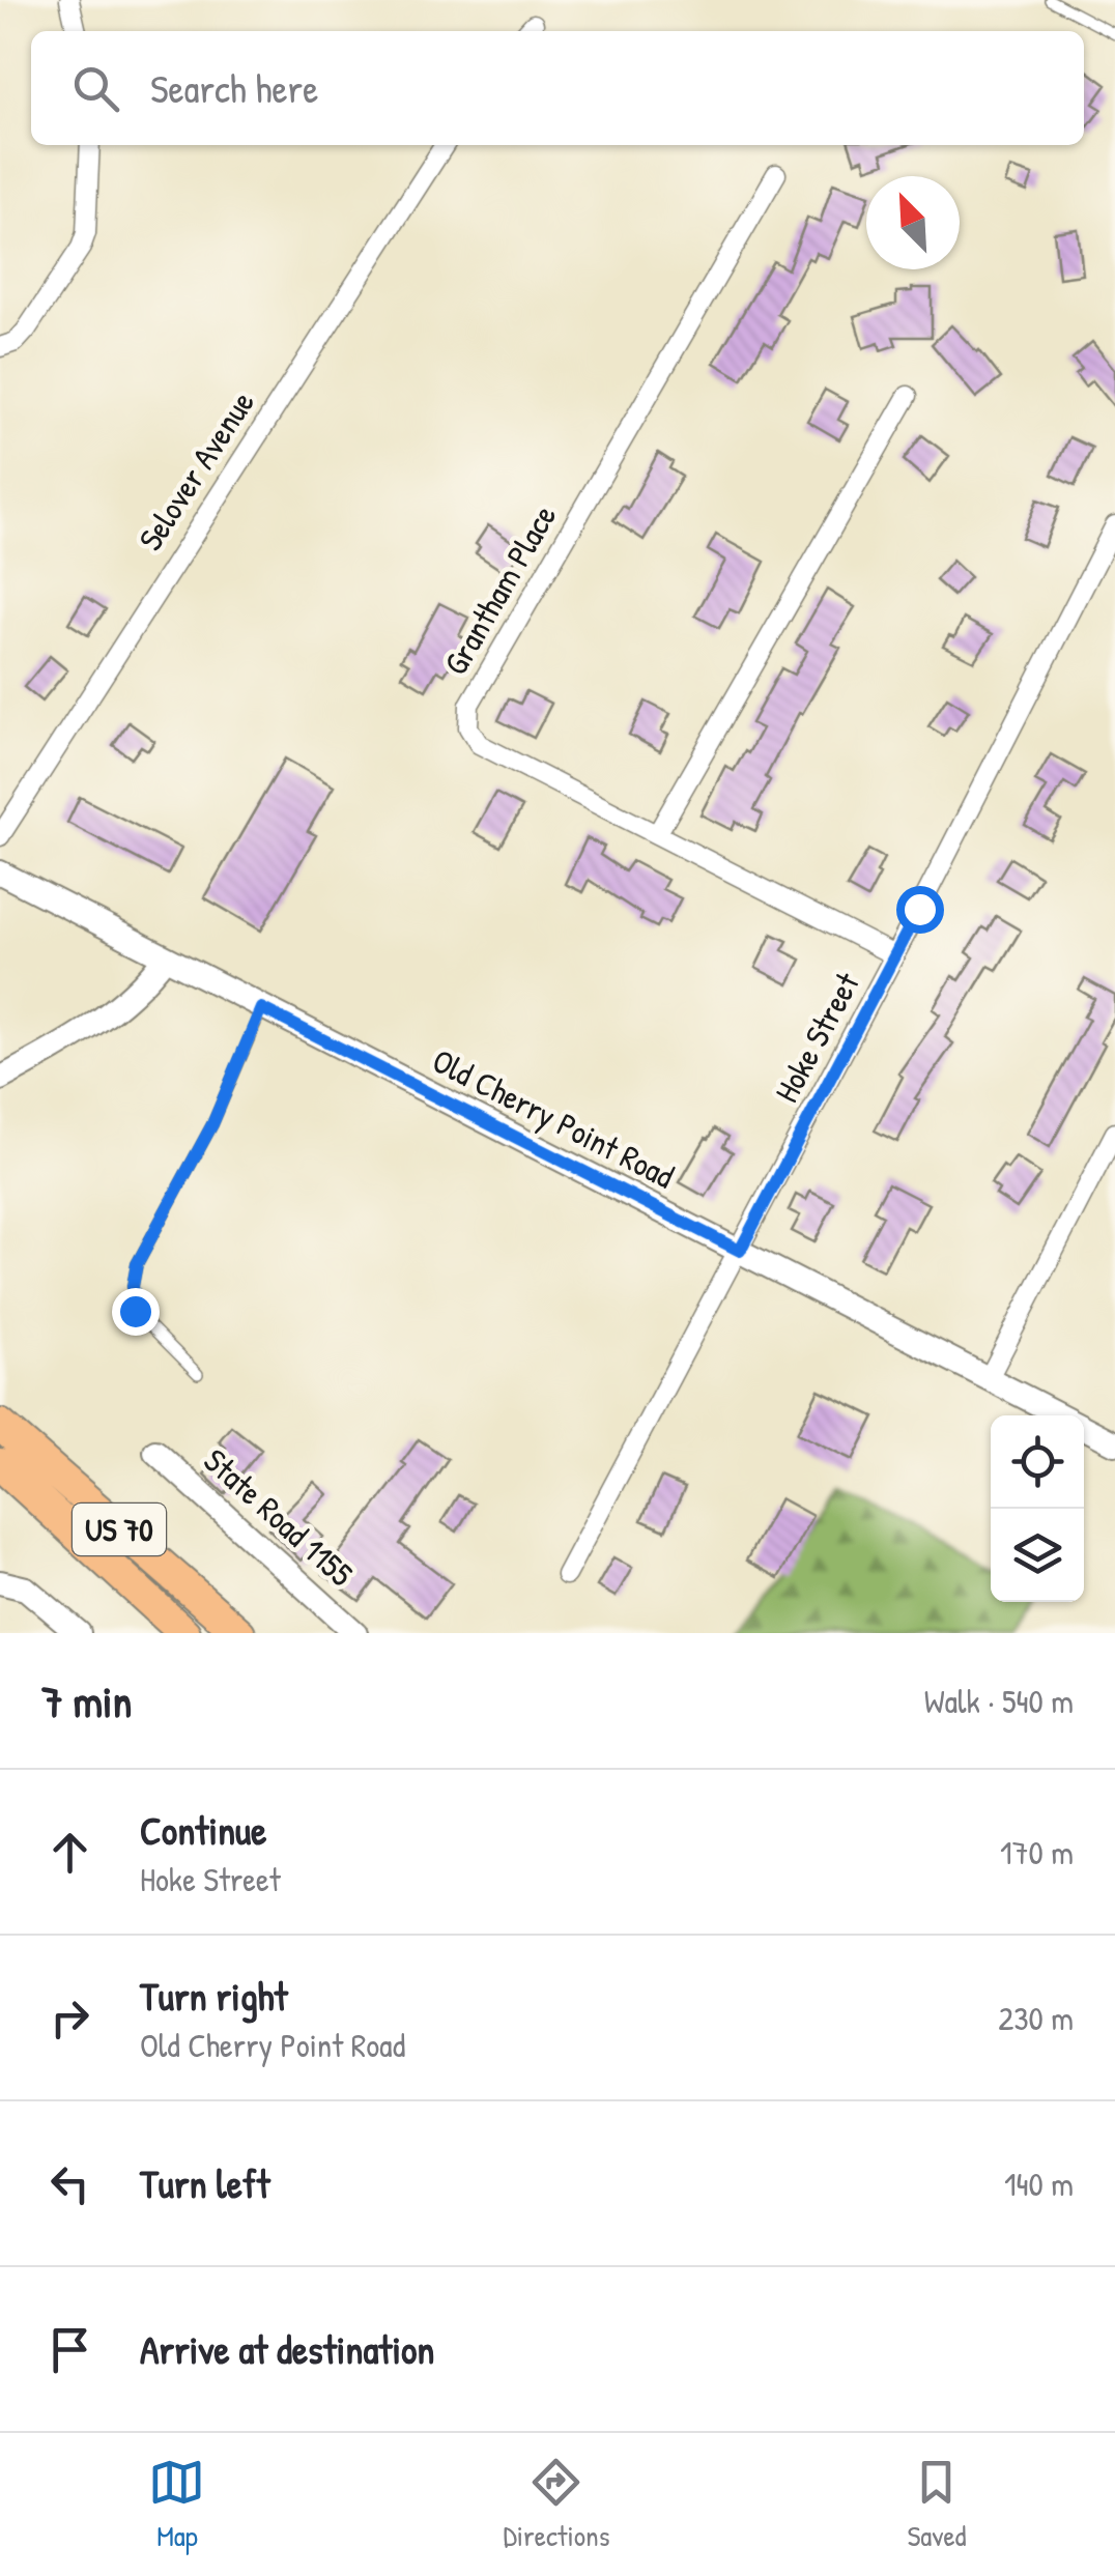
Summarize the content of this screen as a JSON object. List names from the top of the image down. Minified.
{"streets":{"highway":["US 70"],"street":["Selover Avenue","Grantham Place","Hoke Street","Old Cherry Point Road","State Road 1155"]},"crossings":[["Grantham Place","Hoke Street"],["Hoke Street","Old Cherry Point Road"]],"north":"top left","page":{"search":"Search here","heading":["7 min","Walk · 540 m"],"list":[["Continue","Hoke Street","170 m"],["Turn right","Old Cherry Point Road","230 m"],["Turn left","140 m"],"Arrive at destination"],"nav":["Map","Directions","Saved"]}}
